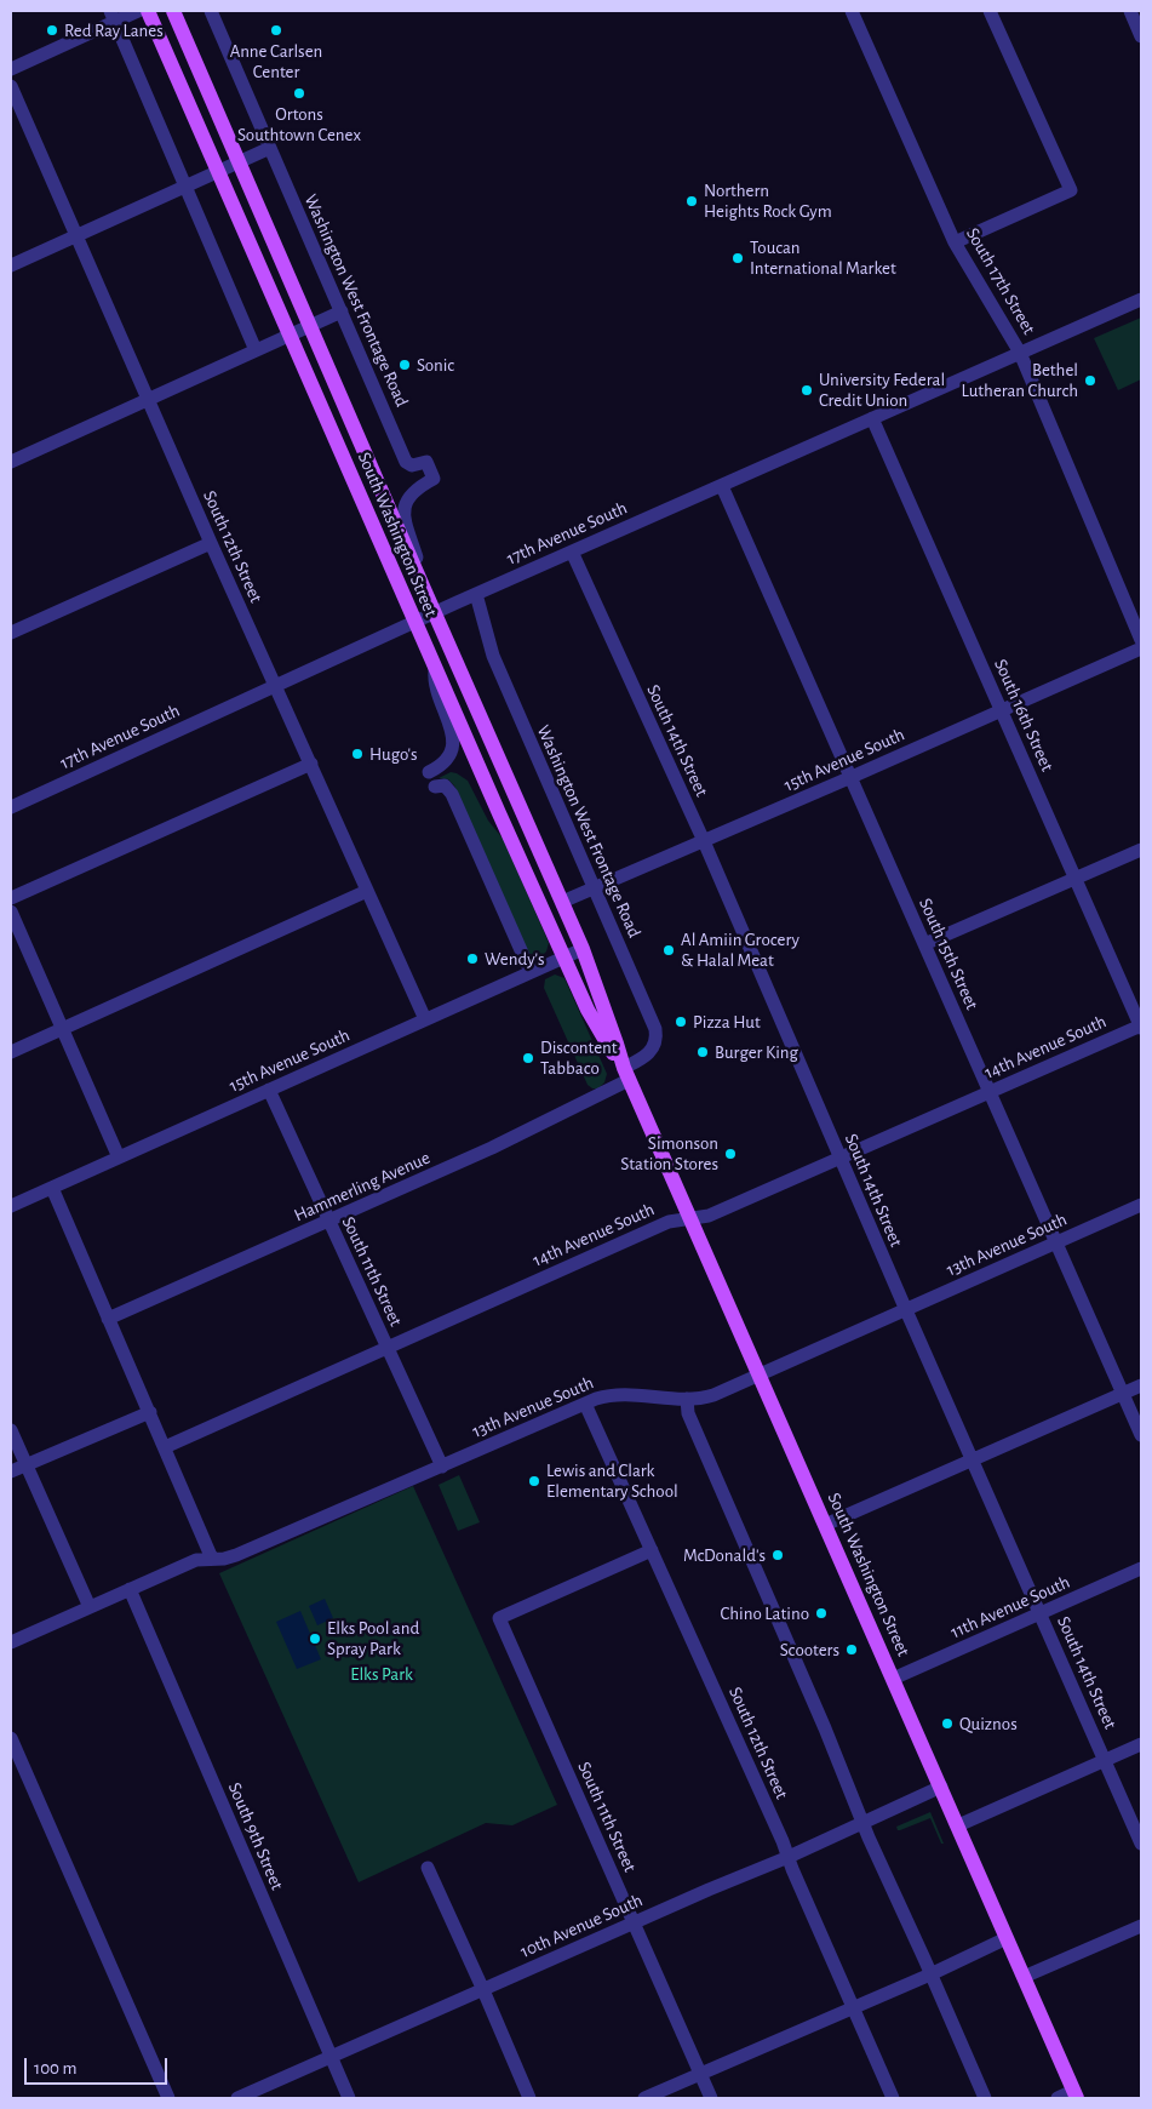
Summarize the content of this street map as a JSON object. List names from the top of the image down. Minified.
{"streets":{"main road":["South Washington Street"],"street":["South 17th Street","Washington West Frontage Road","17th Avenue South","South 12th Street","South 16th Street","South 14th Street","15th Avenue South","South 15th Street","14th Avenue South","Hammerling Avenue","13th Avenue South","South 11th Street","11th Avenue South","South 9th Street","10th Avenue South"]},"crossings":[["South 17th Street","17th Avenue South"],["Washington West Frontage Road","17th Avenue South"],["Washington West Frontage Road","South Washington Street"],["Washington West Frontage Road","15th Avenue South"],["Washington West Frontage Road","Hammerling Avenue"],["17th Avenue South","South Washington Street"],["17th Avenue South","South 12th Street"],["17th Avenue South","South 16th Street"],["17th Avenue South","South 14th Street"],["17th Avenue South","South 15th Street"],["South Washington Street","15th Avenue South"],["South Washington Street","14th Avenue South"],["South Washington Street","Hammerling Avenue"],["South Washington Street","13th Avenue South"],["South Washington Street","11th Avenue South"],["South Washington Street","10th Avenue South"],["South 12th Street","15th Avenue South"],["South 12th Street","13th Avenue South"],["South 12th Street","South 11th Street"],["South 12th Street","10th Avenue South"],["South 16th Street","15th Avenue South"],["South 16th Street","14th Avenue South"],["South 14th Street","15th Avenue South"],["South 14th Street","14th Avenue South"],["South 14th Street","13th Avenue South"],["South 14th Street","11th Avenue South"],["15th Avenue South","South 15th Street"],["15th Avenue South","South 11th Street"],["South 15th Street","14th Avenue South"],["South 15th Street","13th Avenue South"],["14th Avenue South","South 11th Street"],["Hammerling Avenue","South 11th Street"],["13th Avenue South","South 11th Street"],["13th Avenue South","South 9th Street"],["South 11th Street","10th Avenue South"],["South 9th Street","10th Avenue South"]],"parks":["Elks Park"],"places":["Red Ray Lanes","Anne Carlsen Center","Ortons Southtown Cenex","Northern Heights Rock Gym","Toucan International Market","Sonic","Bethel Lutheran Church","University Federal Credit Union","Hugo's","Al Amiin Grocery & Halal Meat","Wendy's","Pizza Hut","Burger King","Discontent Tabbaco","Simonson Station Stores","Lewis and Clark Elementary School","McDonald's","Chino Latino","Elks Pool and Spray Park","Scooters","Quiznos"],"scale_bar":"100 m"}
